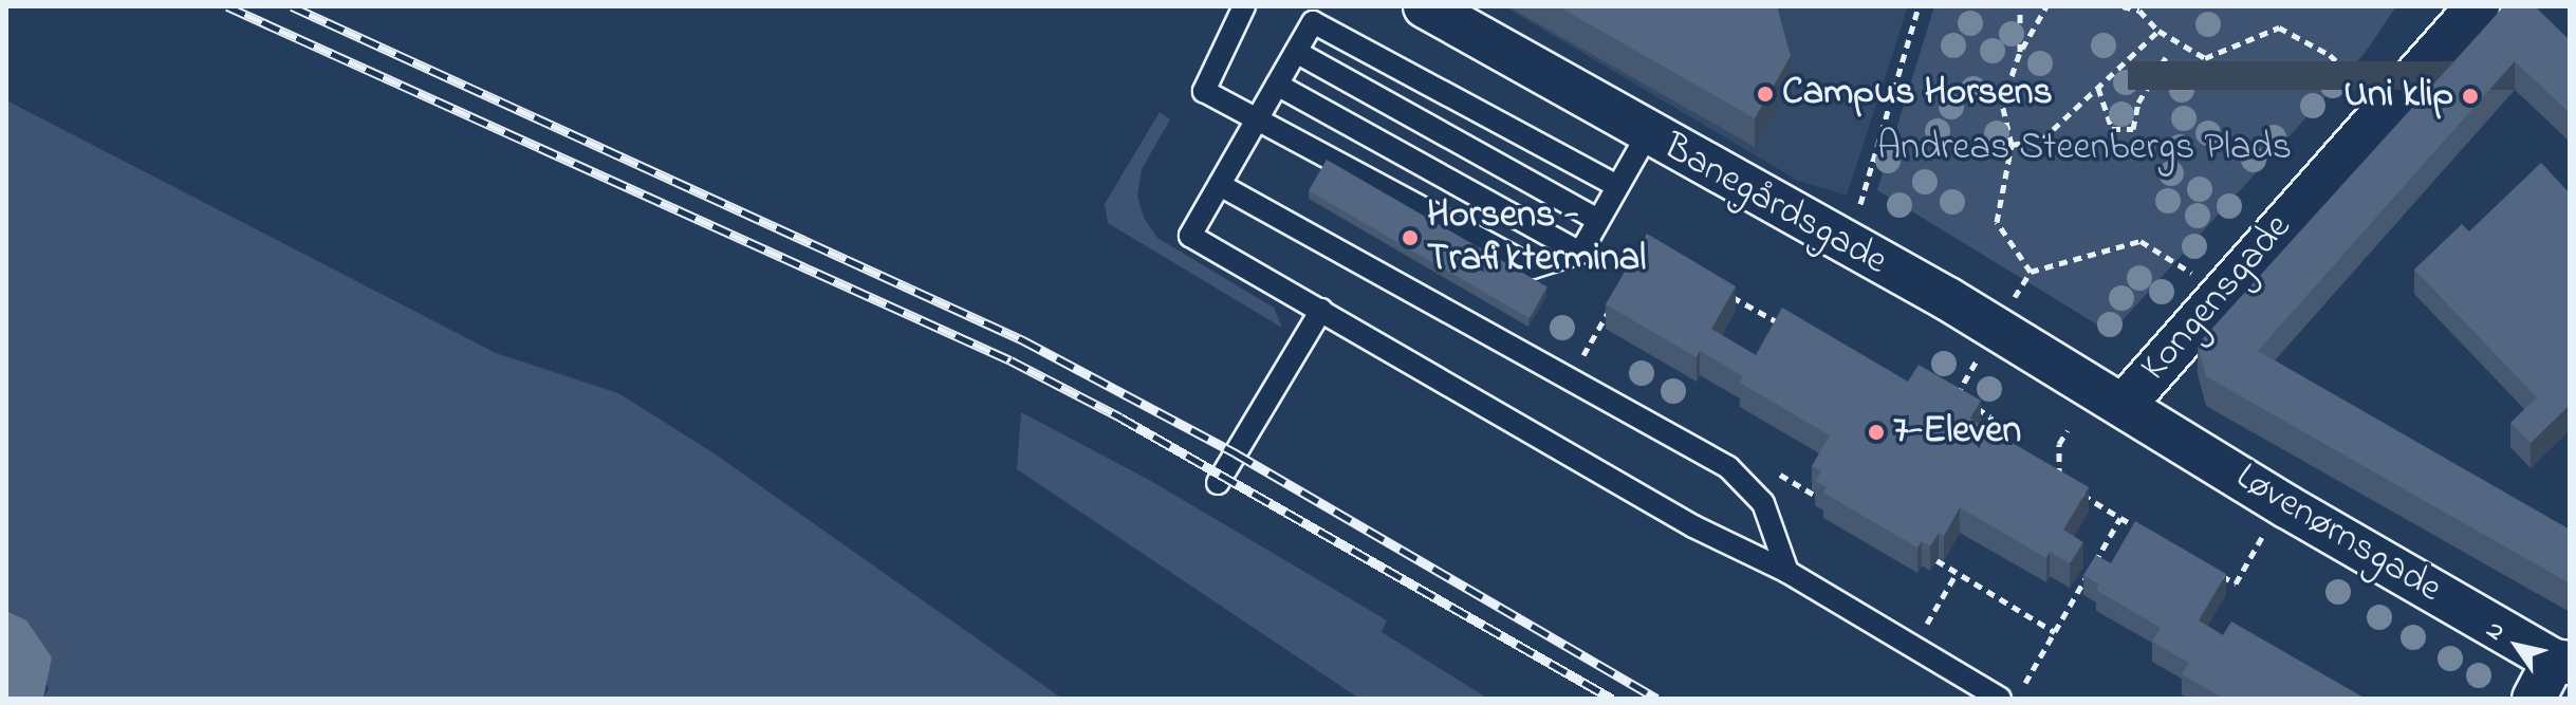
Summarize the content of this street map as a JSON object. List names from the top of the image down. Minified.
{"streets":{"street":["Banegårdsgade","Kongensgade","Løvenørnsgade"]},"crossings":[["Banegårdsgade","Kongensgade"],["Banegårdsgade","Løvenørnsgade"],["Kongensgade","Løvenørnsgade"]],"parks":["Andreas Steenbergs Plads"],"places":["Campus Horsens","Uni klip","Horsens - Trafikterminal","7-Eleven"],"north":"top left"}
